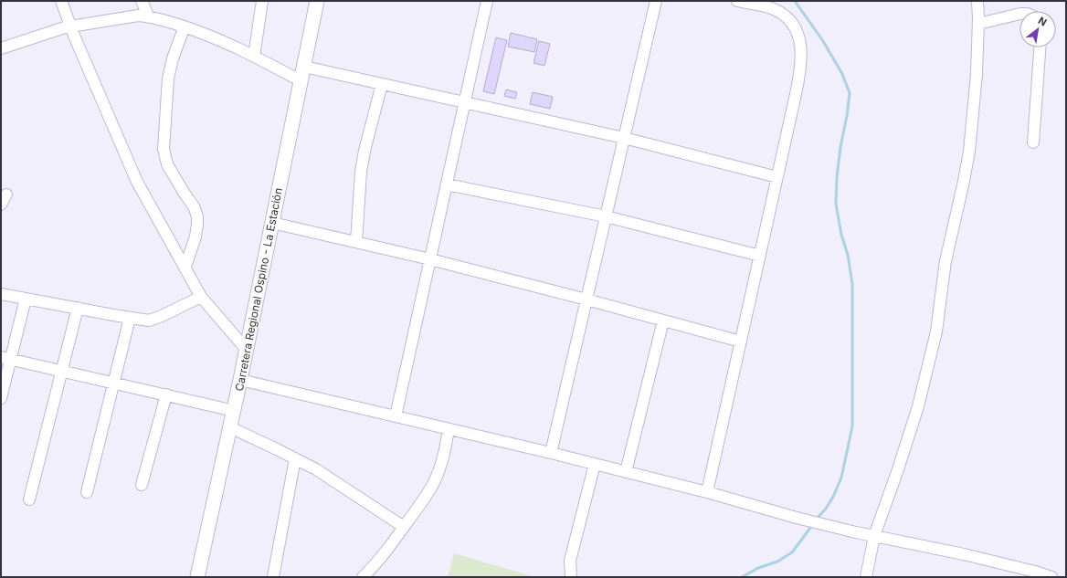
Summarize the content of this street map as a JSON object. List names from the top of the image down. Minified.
{"streets":{"main road":["Carretera Regional Ospino - La Estación"]},"north":"top right"}
